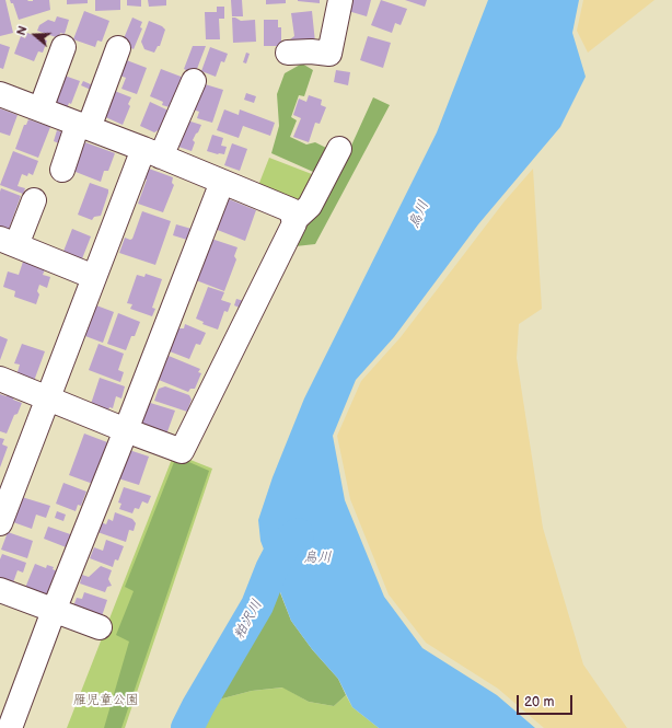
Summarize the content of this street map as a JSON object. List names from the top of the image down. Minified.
{"water":["烏川","粕沢川"],"parks":["雁児童公園"],"scale_bar":"20 m","north":"left"}
